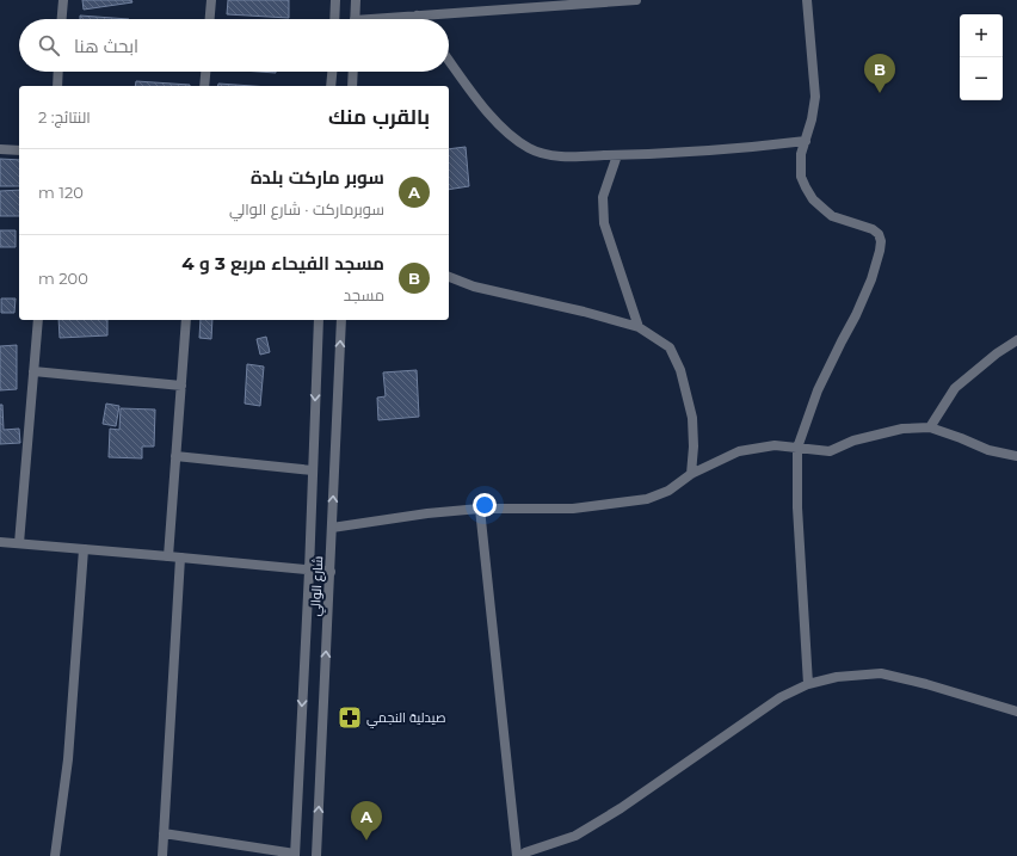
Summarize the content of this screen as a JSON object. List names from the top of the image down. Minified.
{"streets":{"street":["شارع الوالي"]},"places":{"pharmacy":["صيدلية النجمي"]},"page":{"map_buttons":["+","−"],"search":"ابحث هنا","pins":["B","A"],"heading":["بالقرب منك","النتائج: 2"],"list":[{"mark":"A","name":"سوبر ماركت بلدة","note":"سوبرماركت · شارع الوالي","value":"120 m"},{"mark":"B","name":"مسجد الفيحاء مربع 3 و 4","note":"مسجد","value":"200 m"}]}}
